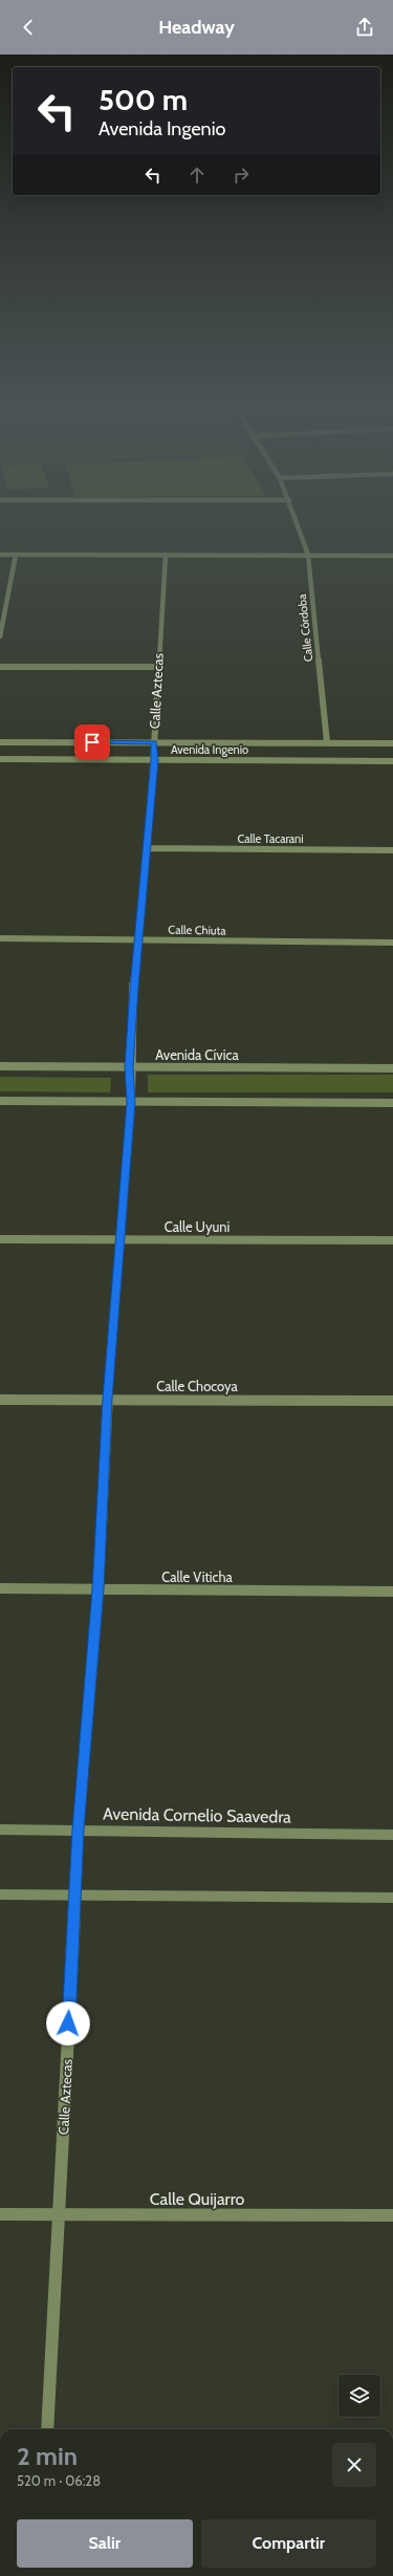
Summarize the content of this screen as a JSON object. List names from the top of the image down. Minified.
{"streets":{"street":["Calle Córdoba","Calle Aztecas","Avenida Ingenio","Calle Tacarani","Calle Chiuta","Avenida Cívica","Calle Uyuni","Calle Chocoya","Calle Viticha","Avenida Cornelio Saavedra","Calle Quijarro"]},"crossings":[["Calle Córdoba","Avenida Ingenio"],["Calle Aztecas","Avenida Ingenio"],["Calle Aztecas","Calle Tacarani"],["Calle Aztecas","Calle Chiuta"],["Calle Aztecas","Avenida Cívica"],["Calle Aztecas","Calle Uyuni"],["Calle Aztecas","Calle Chocoya"],["Calle Aztecas","Calle Viticha"],["Calle Aztecas","Avenida Cornelio Saavedra"],["Calle Aztecas","Calle Quijarro"]],"page":{"header":"Headway","turn":["500 m","Avenida Ingenio"],"heading":["2 min","520 m · 06:28"],"buttons":["Salir","Compartir"]}}
